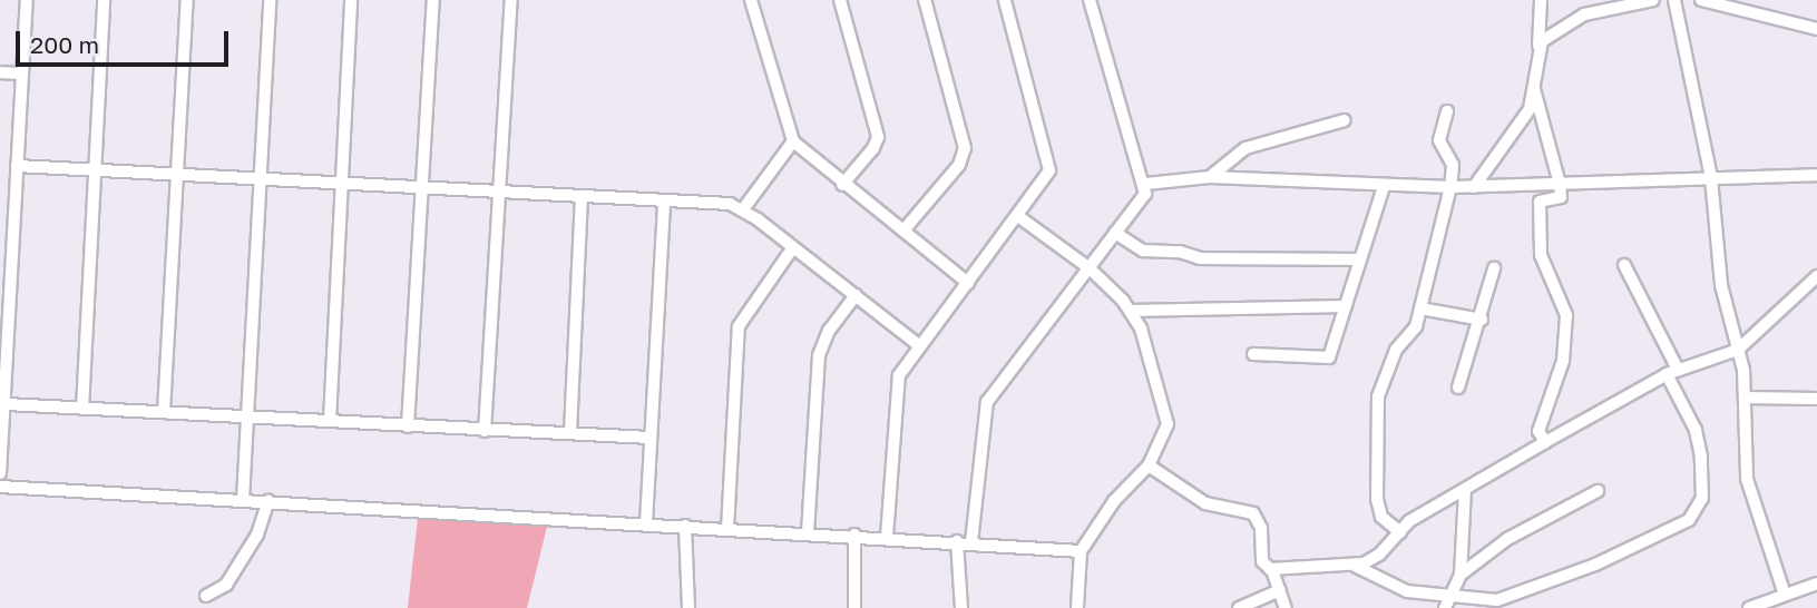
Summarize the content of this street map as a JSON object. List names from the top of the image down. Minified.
{"scale_bar":"200 m"}
